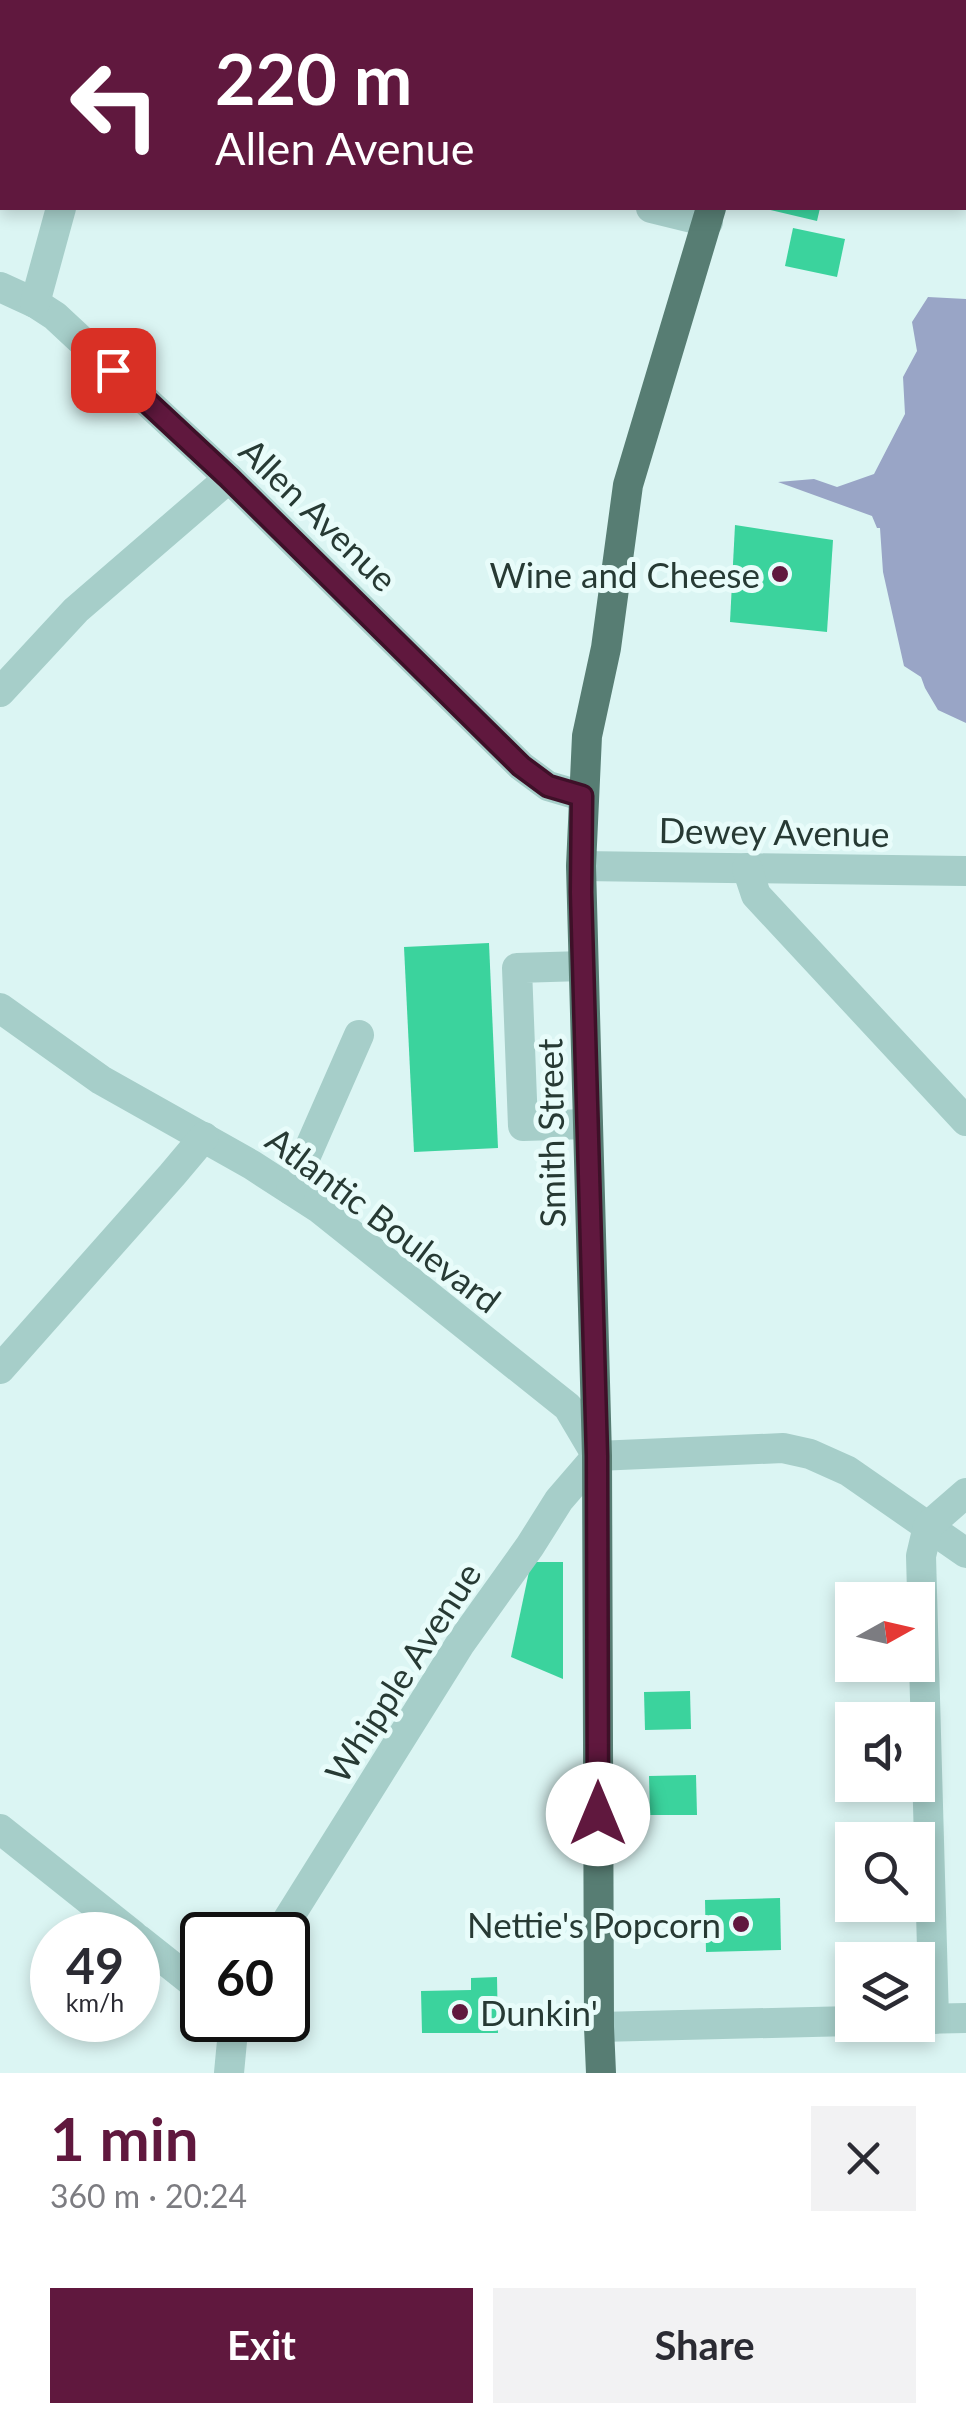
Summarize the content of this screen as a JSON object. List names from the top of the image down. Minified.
{"streets":{"main road":["Smith Street"],"street":["Allen Avenue","Dewey Avenue","Atlantic Boulevard","Whipple Avenue"]},"crossings":[["Allen Avenue","Smith Street"],["Dewey Avenue","Smith Street"],["Smith Street","Atlantic Boulevard"],["Smith Street","Whipple Avenue"],["Atlantic Boulevard","Whipple Avenue"]],"places":["Wine and Cheese","Nettie's Popcorn","Dunkin'"],"north":"right","page":{"turn":["220 m","Allen Avenue"],"speed":"49 km/h","limit":"60","heading":["1 min","360 m · 20:24"],"buttons":["Exit","Share"]}}
